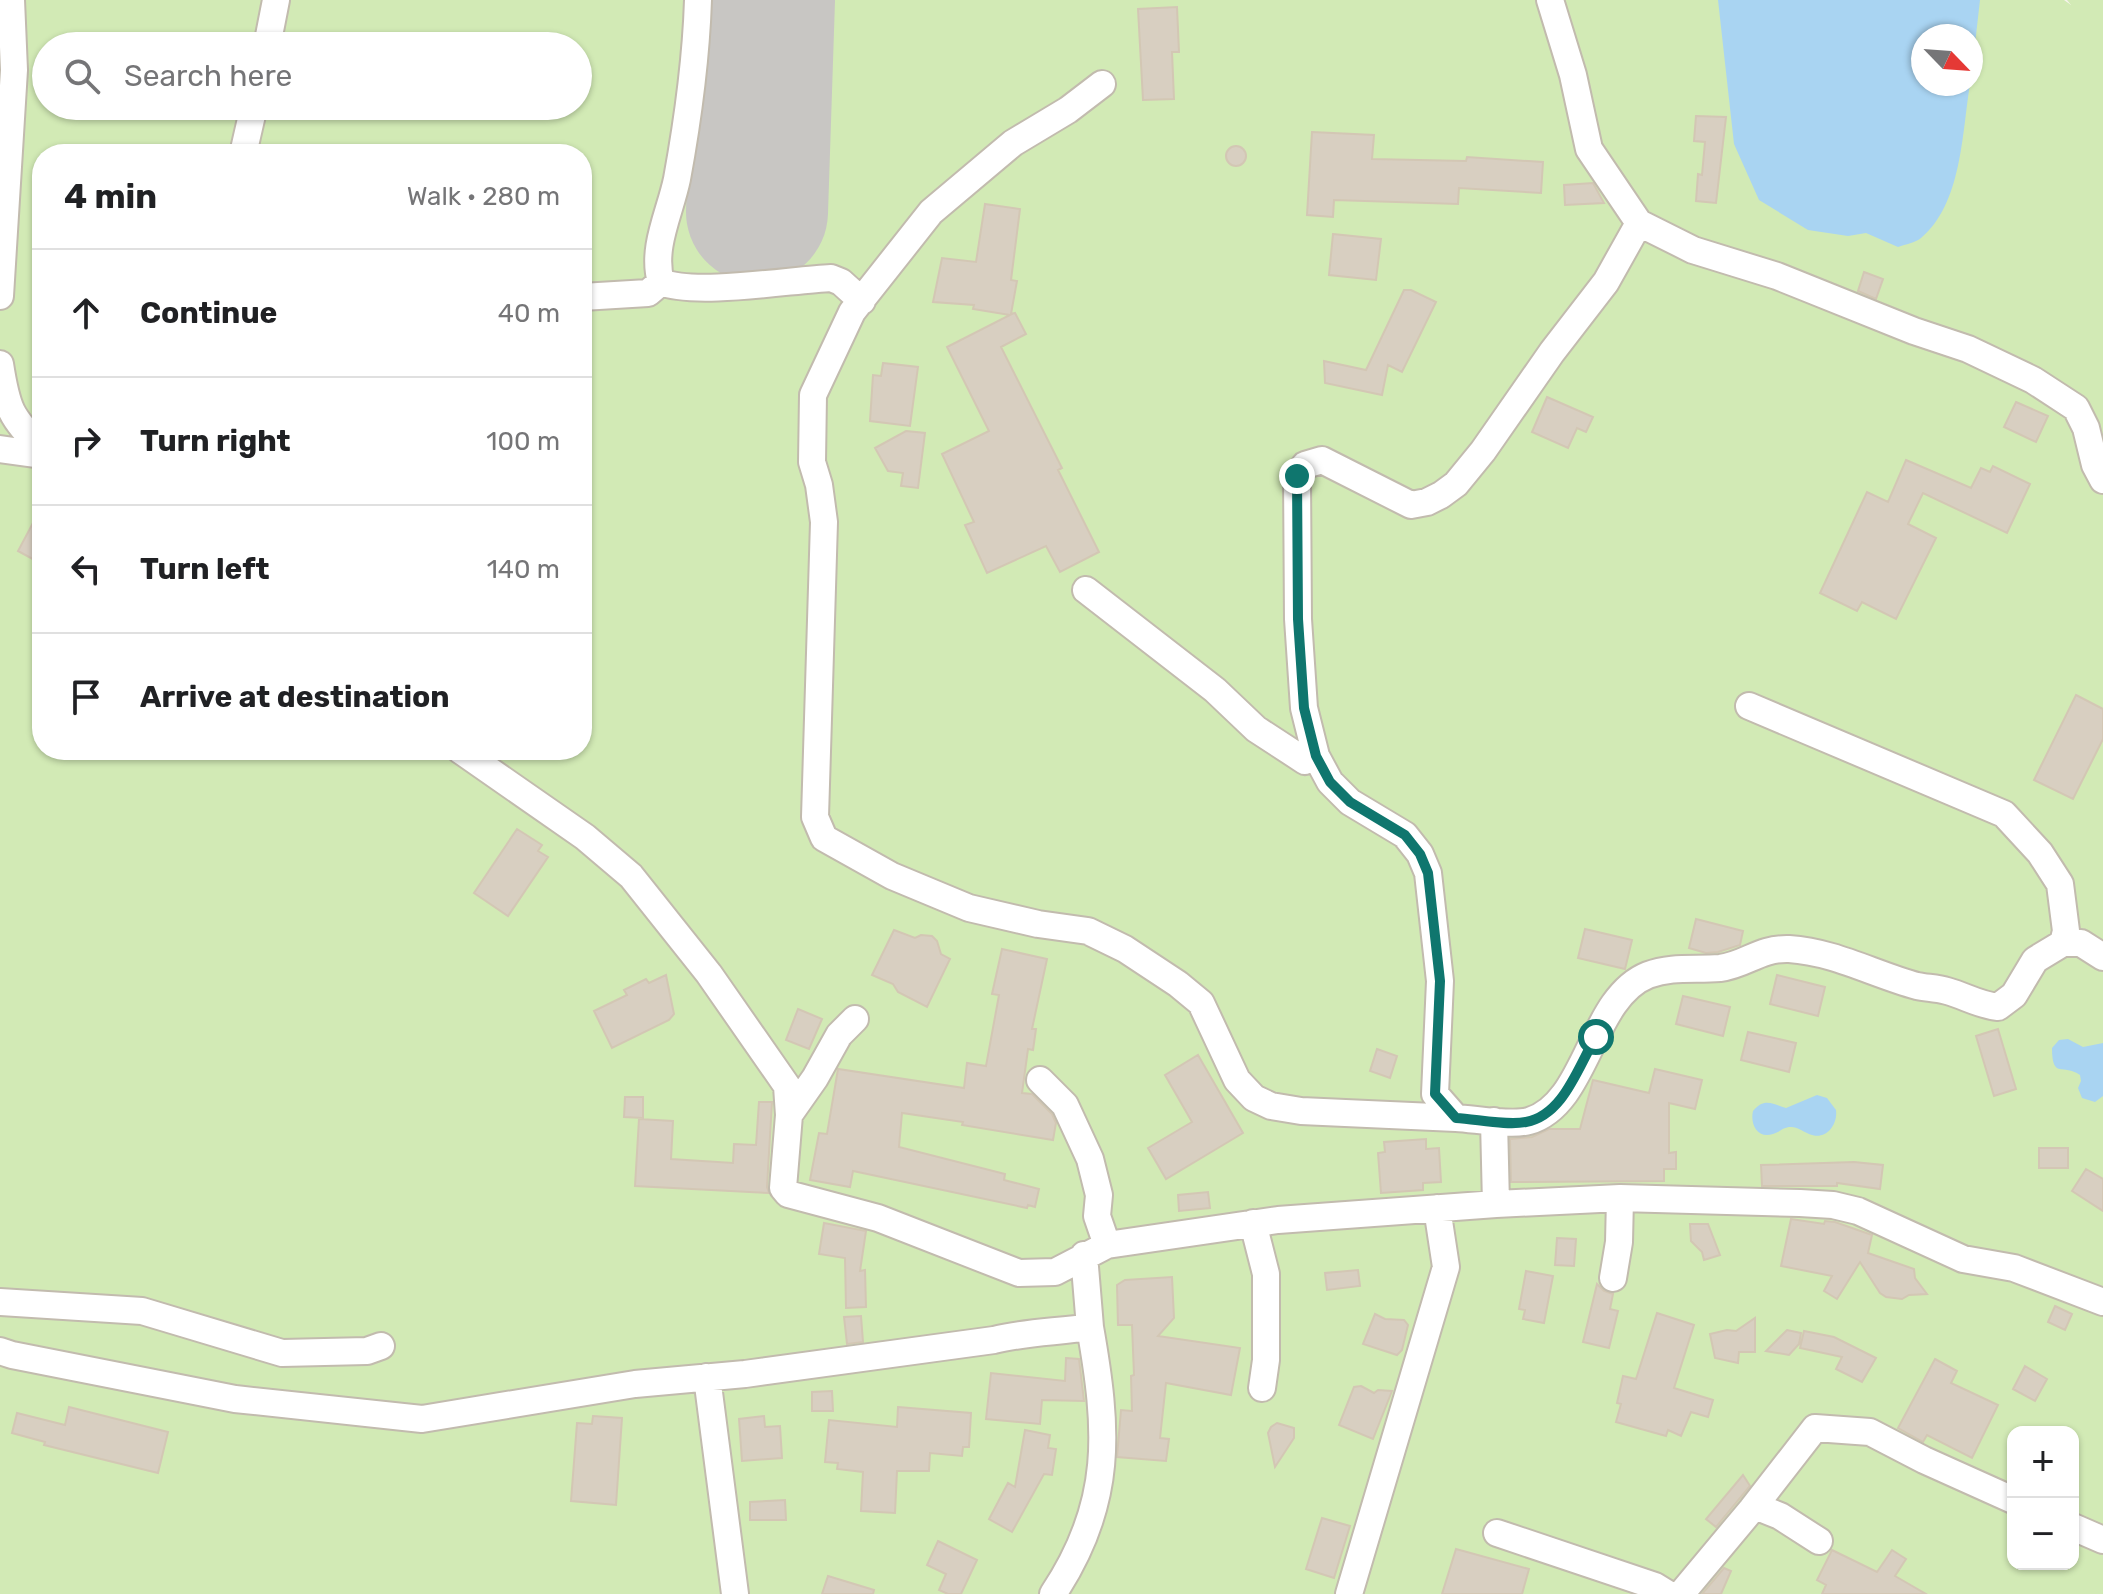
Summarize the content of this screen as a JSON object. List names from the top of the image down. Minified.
{"north":"bottom right","page":{"search":"Search here","heading":["4 min","Walk · 280 m"],"list":[["Continue","40 m"],["Turn right","100 m"],["Turn left","140 m"],"Arrive at destination"],"map_buttons":["+","−"]}}
